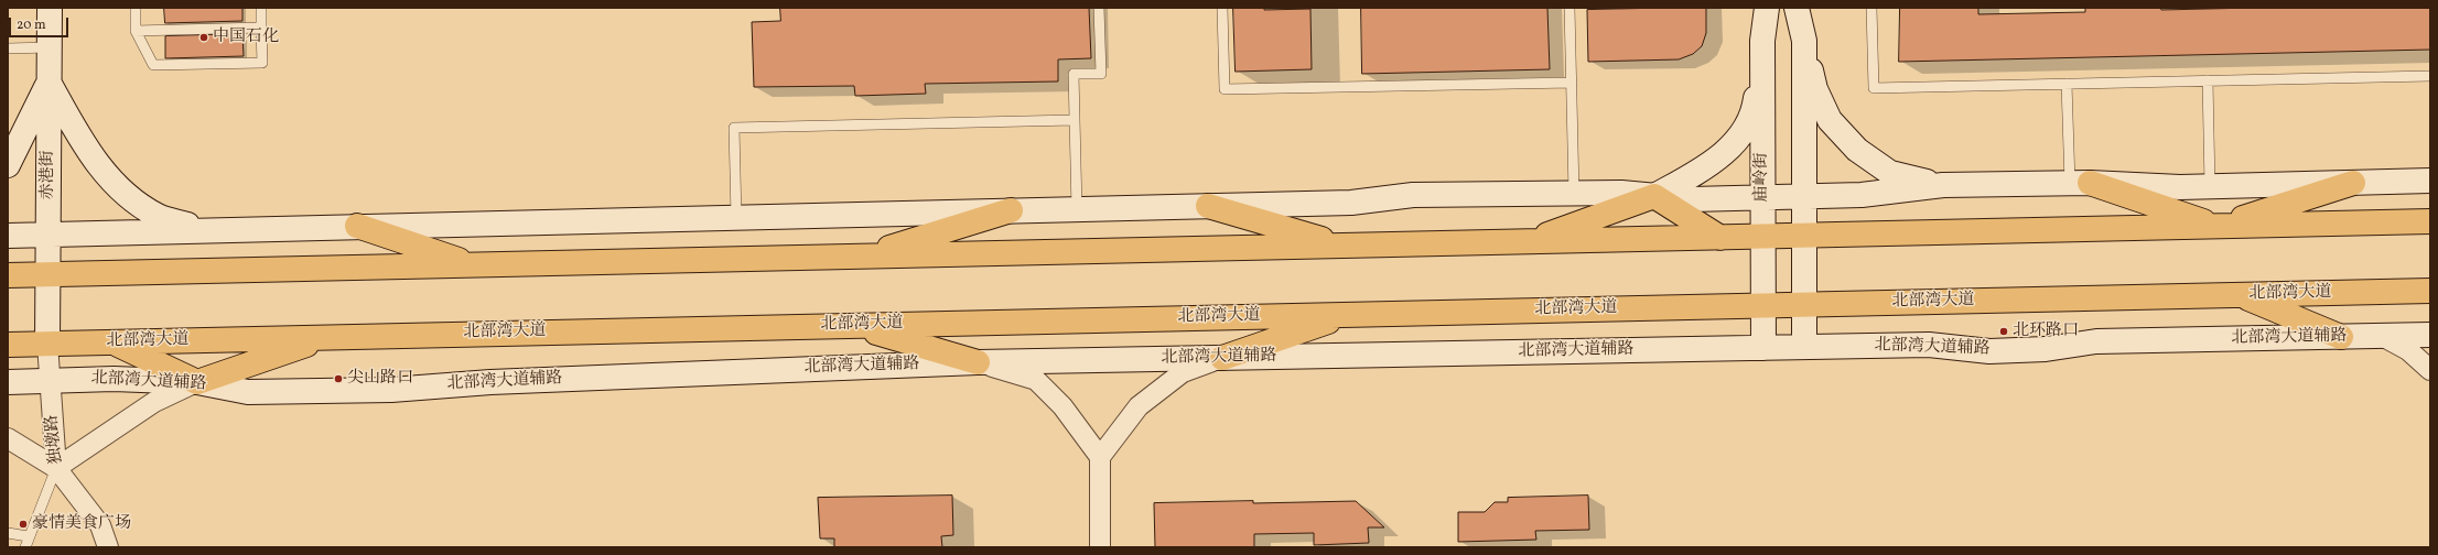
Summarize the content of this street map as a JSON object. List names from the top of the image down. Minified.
{"streets":{"highway":["北部湾大道"],"main road":["赤港街","庙岭街","北部湾大道辅路"],"street":["独墩路"]},"crossings":[["赤港街","北部湾大道"],["赤港街","独墩路"],["庙岭街","北部湾大道"],["庙岭街","北部湾大道辅路"],["北部湾大道","独墩路"],["北部湾大道辅路","独墩路"]],"places":["中国石化","北环路口","尖山路口","豪情美食广场"],"scale_bar":"20 m"}
